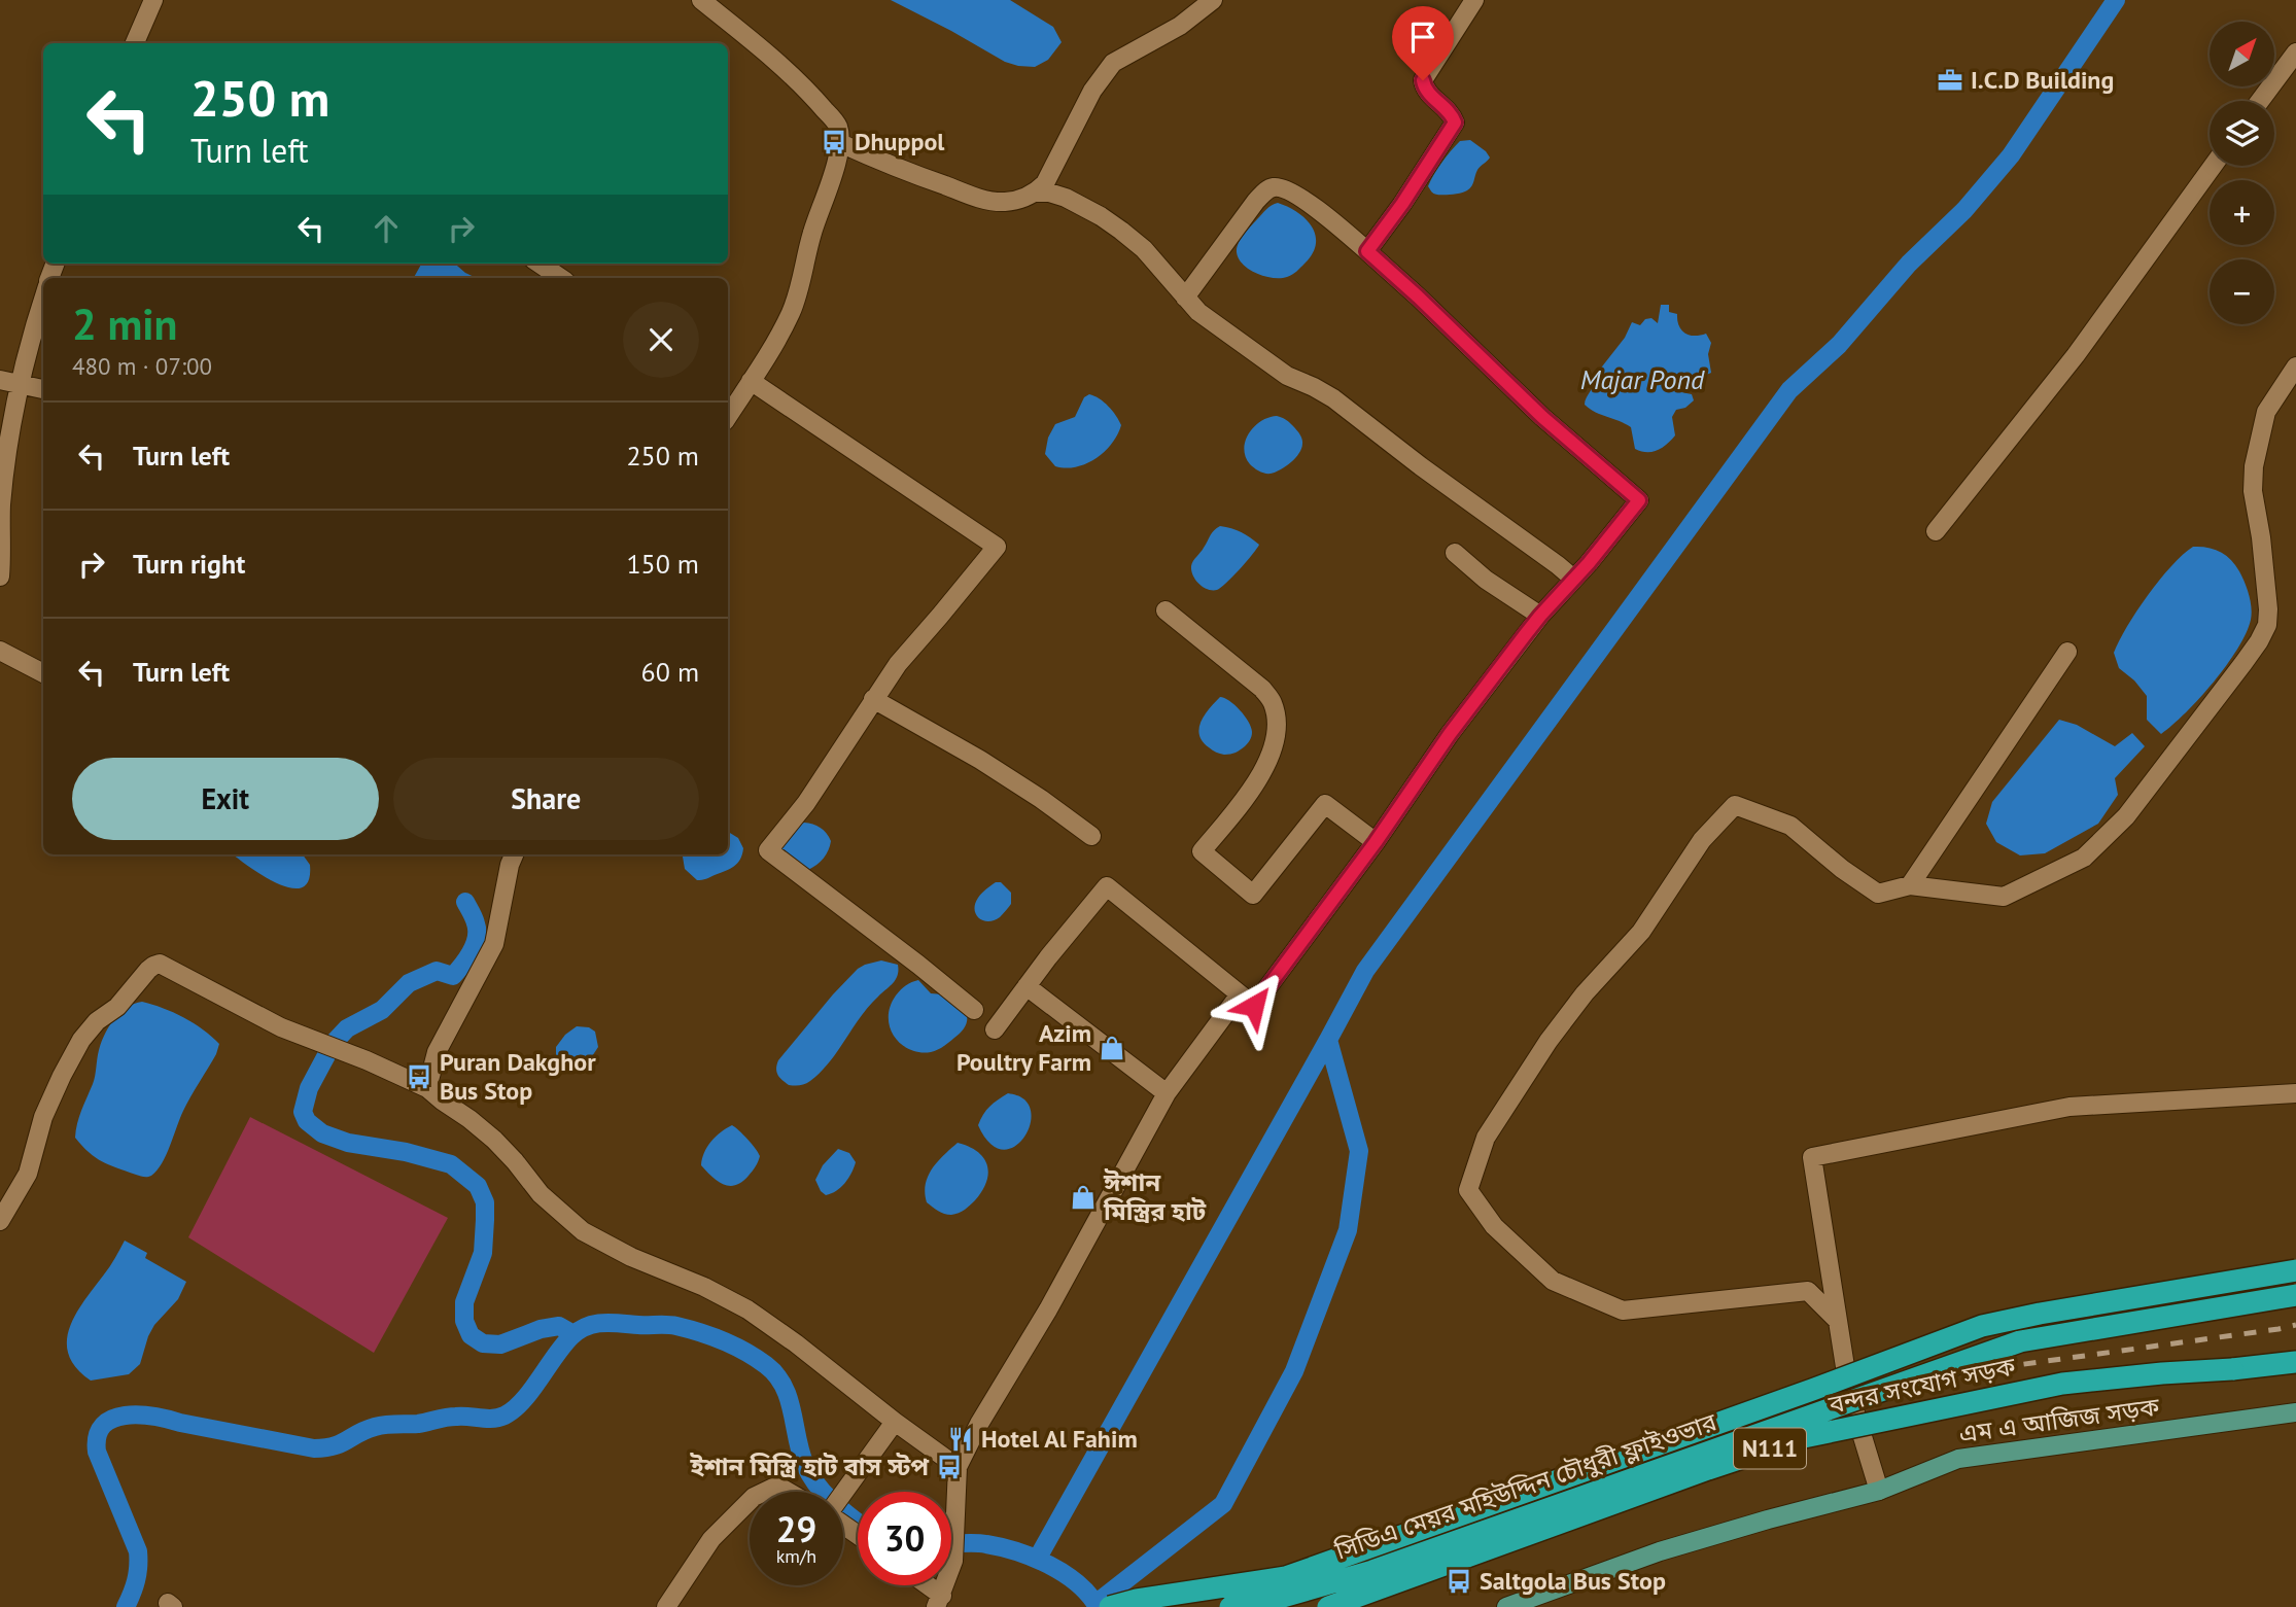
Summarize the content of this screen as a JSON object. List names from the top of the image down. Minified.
{"streets":{"highway":["বন্দর সংযোগ সড়ক","N111","সিডিএ মেয়র মহিউদ্দিন চৌধুরী ফ্লাইওভার"],"main road":["এম এ আজিজ সড়ক"]},"water":["Majar Pond"],"places":{"office":["I.C.D Building"],"bus stop":["Dhuppol","Puran Dakghor Bus Stop","ইশান মিস্ত্রি হাট বাস স্টপ","Saltgola Bus Stop"],"shop":["Azim Poultry Farm","ঈশান মিস্ত্রির হাট"],"restaurant":["Hotel Al Fahim"]},"north":"top right","page":{"map_buttons":["+","−"],"turn":["250 m","Turn left"],"heading":["2 min","480 m · 07:00"],"list":[{"name":"Turn left","value":"250 m"},{"name":"Turn right","value":"150 m"},{"name":"Turn left","value":"60 m"}],"buttons":["Exit","Share"],"speed":"29 km/h","limit":"30"}}
